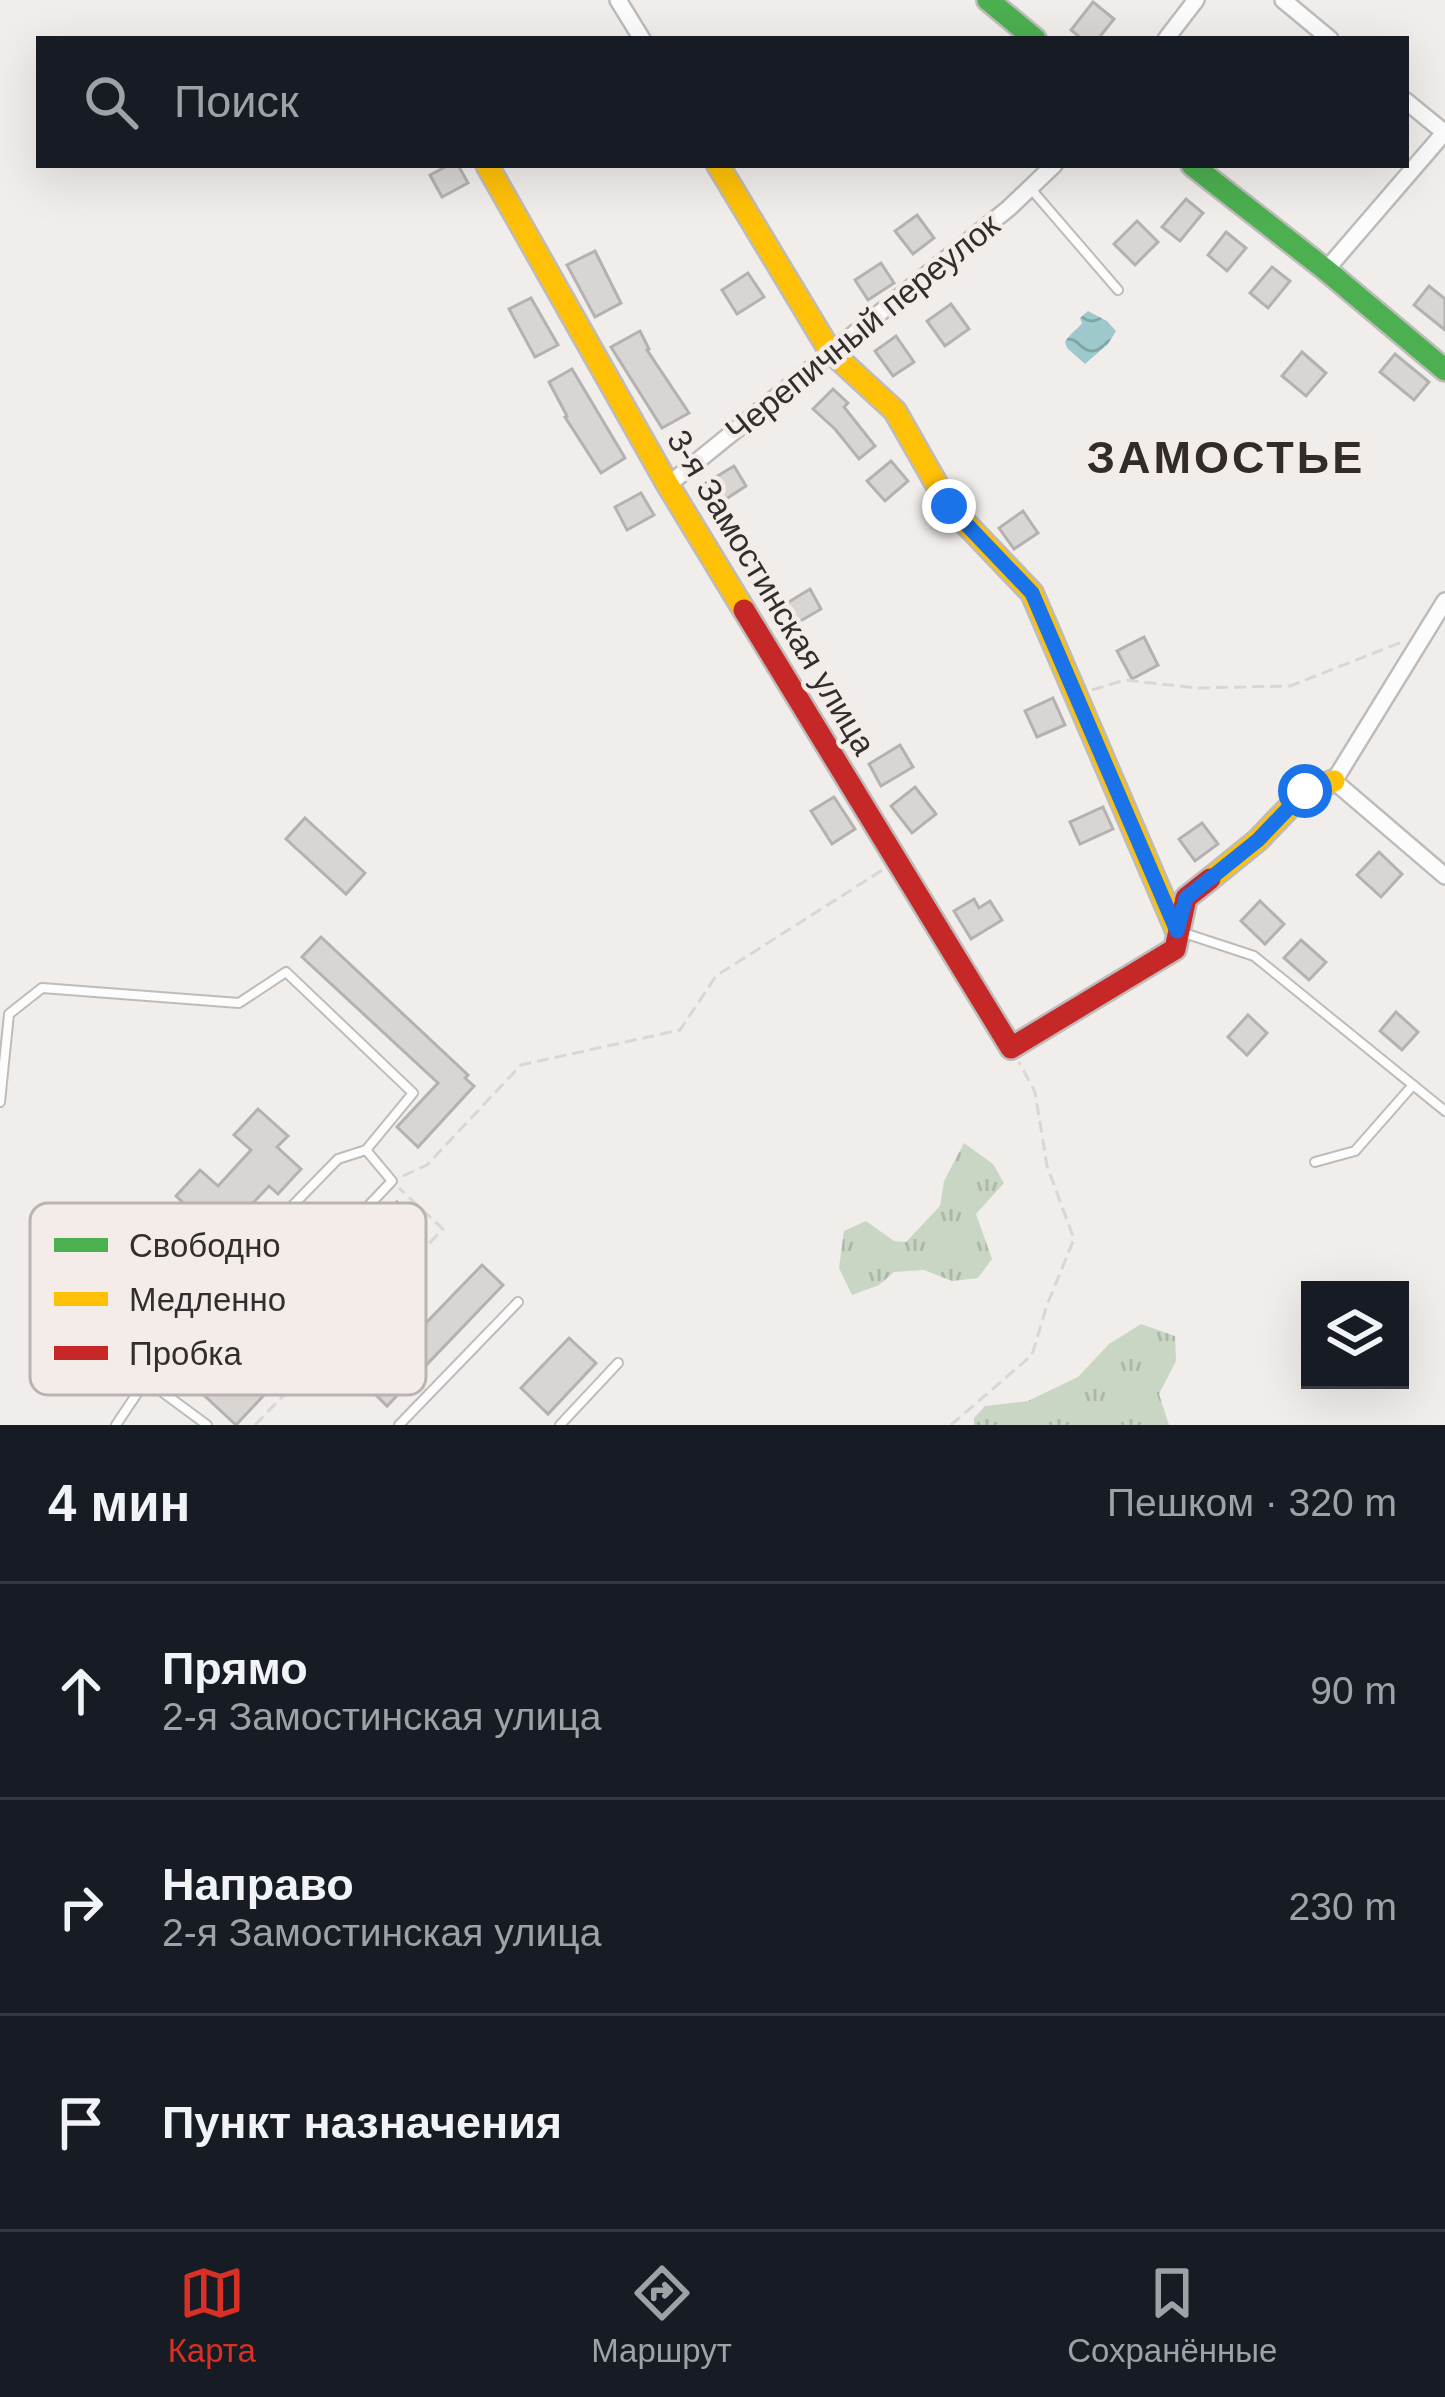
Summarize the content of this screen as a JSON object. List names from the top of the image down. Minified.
{"streets":{"street":["Черепичный переулок","3-я Замостинская улица"]},"crossings":[["Черепичный переулок","3-я Замостинская улица"]],"districts":["ЗАМОСТЬЕ"],"legend":["Свободно","Медленно","Пробка"],"page":{"search":"Поиск","heading":["4 мин","Пешком · 320 m"],"list":[["Прямо","2-я Замостинская улица","90 m"],["Направо","2-я Замостинская улица","230 m"],"Пункт назначения"],"nav":["Карта","Маршрут","Сохранённые"]}}
